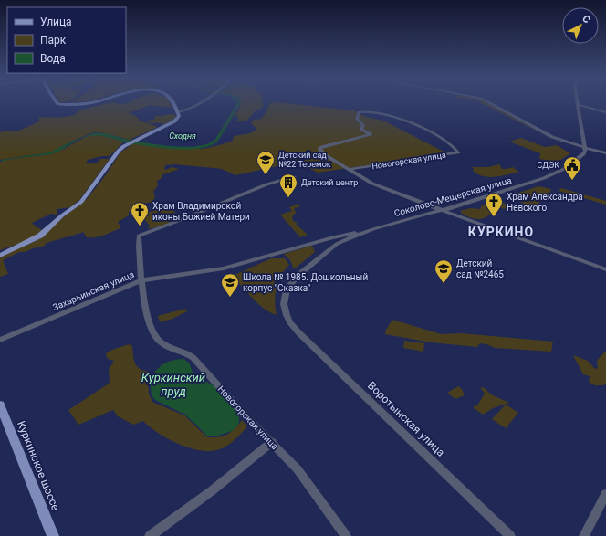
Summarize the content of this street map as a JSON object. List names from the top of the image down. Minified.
{"streets":{"main road":["Куркинское шоссе"],"street":["Новогорская улица","Соколово-Мещерская улица","Захарьинская улица","Воротынская улица"]},"crossings":[["Новогорская улица","Захарьинская улица"],["Соколово-Мещерская улица","Захарьинская улица"],["Соколово-Мещерская улица","Воротынская улица"]],"districts":["КУРКИНО"],"water":["Сходня","Куркинский пруд"],"places":{"school or university":["Детский сад №22 Теремок","Детский сад №2465","Школа № 1985. Дошкольный корпус \"Сказка\""],"public building":["СДЭК"],"building":["Детский центр"],"church":["Храм Александра Невского","Храм Владимирской иконы Божией Матери"]},"legend":["Улица","Парк","Вода"],"north":"top right"}
